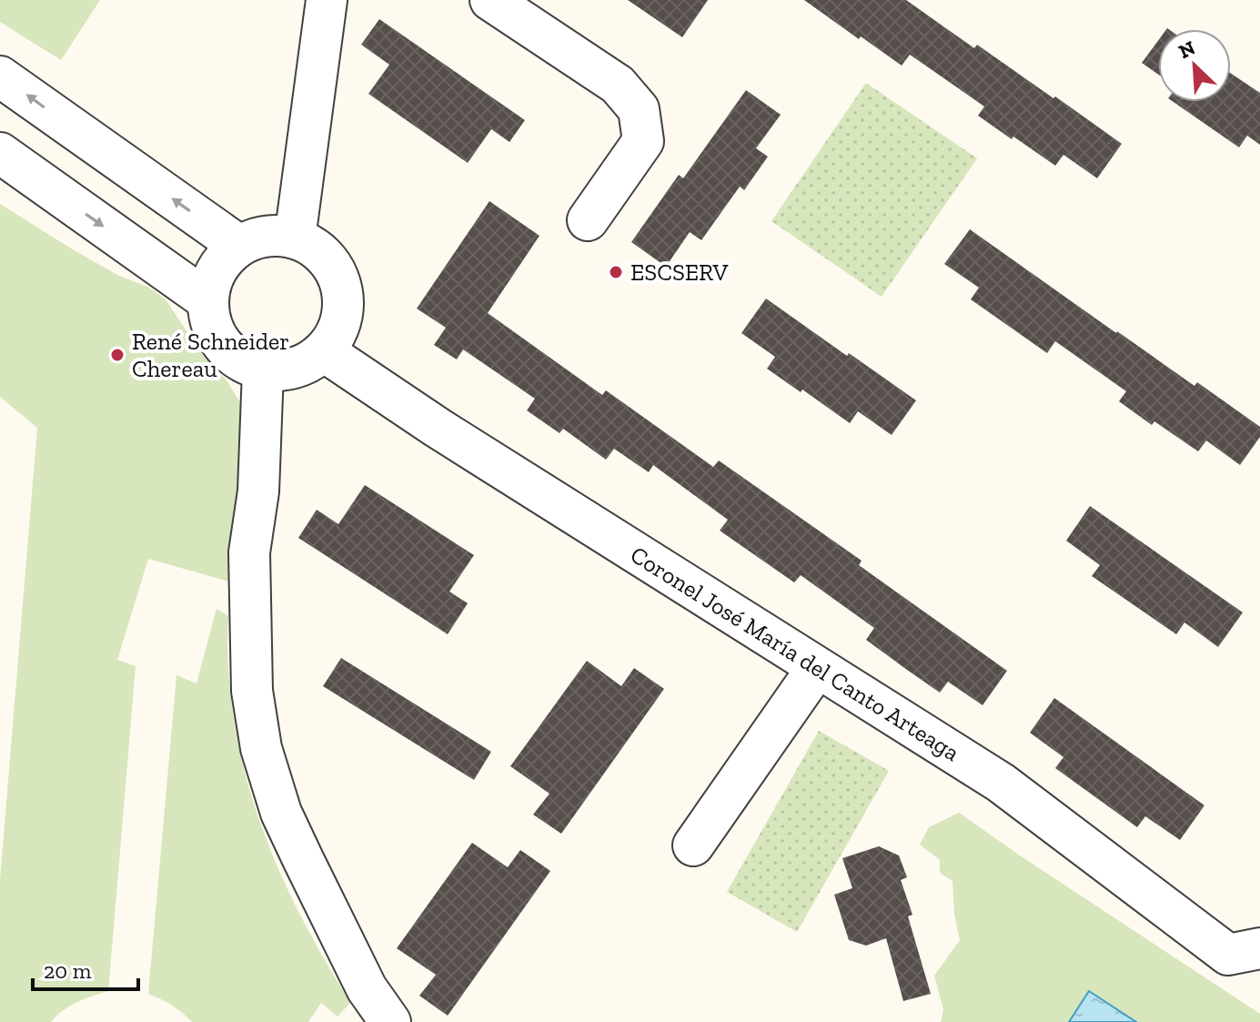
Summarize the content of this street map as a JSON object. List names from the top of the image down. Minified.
{"streets":{"lane":["Coronel José María del Canto Arteaga"]},"places":["ESCSERV","René Schneider Chereau"],"scale_bar":"20 m","north":"top left"}
